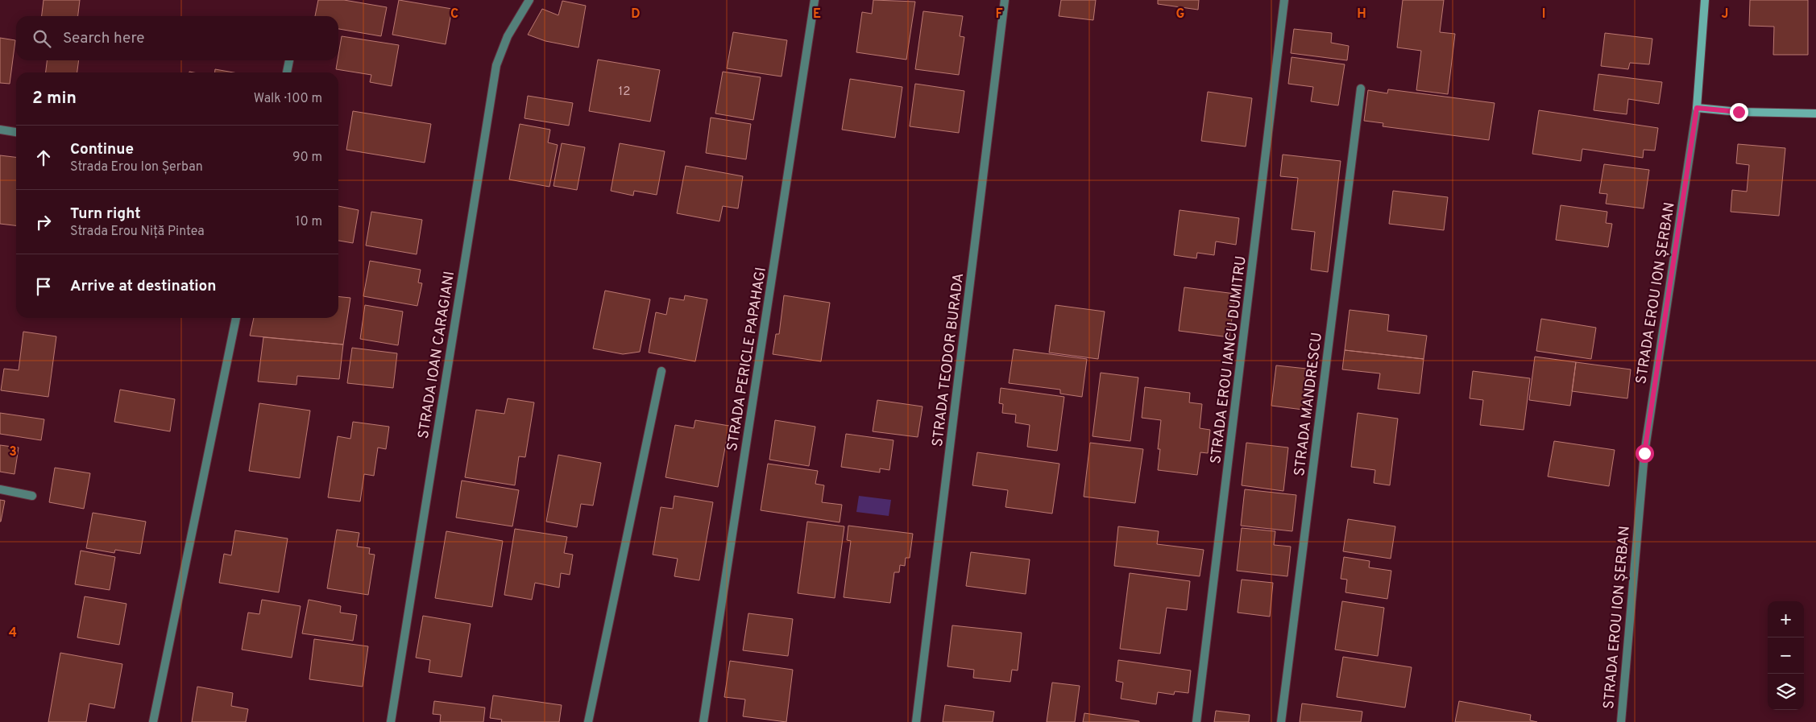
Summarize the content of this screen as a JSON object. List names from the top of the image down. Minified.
{"streets":{"street":["STRADA EROU ION ȘERBAN","STRADA IOAN CARAGIANI","STRADA PERICLE PAPAHAGI","STRADA TEODOR BURADA","STRADA EROU IANCU DUMITRU","STRADA MANDRESCU"]},"house_numbers":["12"],"page":{"search":"Search here","heading":["2 min","Walk · 100 m"],"list":[["Continue","Strada Erou Ion Șerban","90 m"],["Turn right","Strada Erou Niță Pintea","10 m"],"Arrive at destination"],"map_buttons":["+","−"]},"grid":{"columns":["C","D","E","F","G","H","I","J"],"rows":["3","4"]}}
